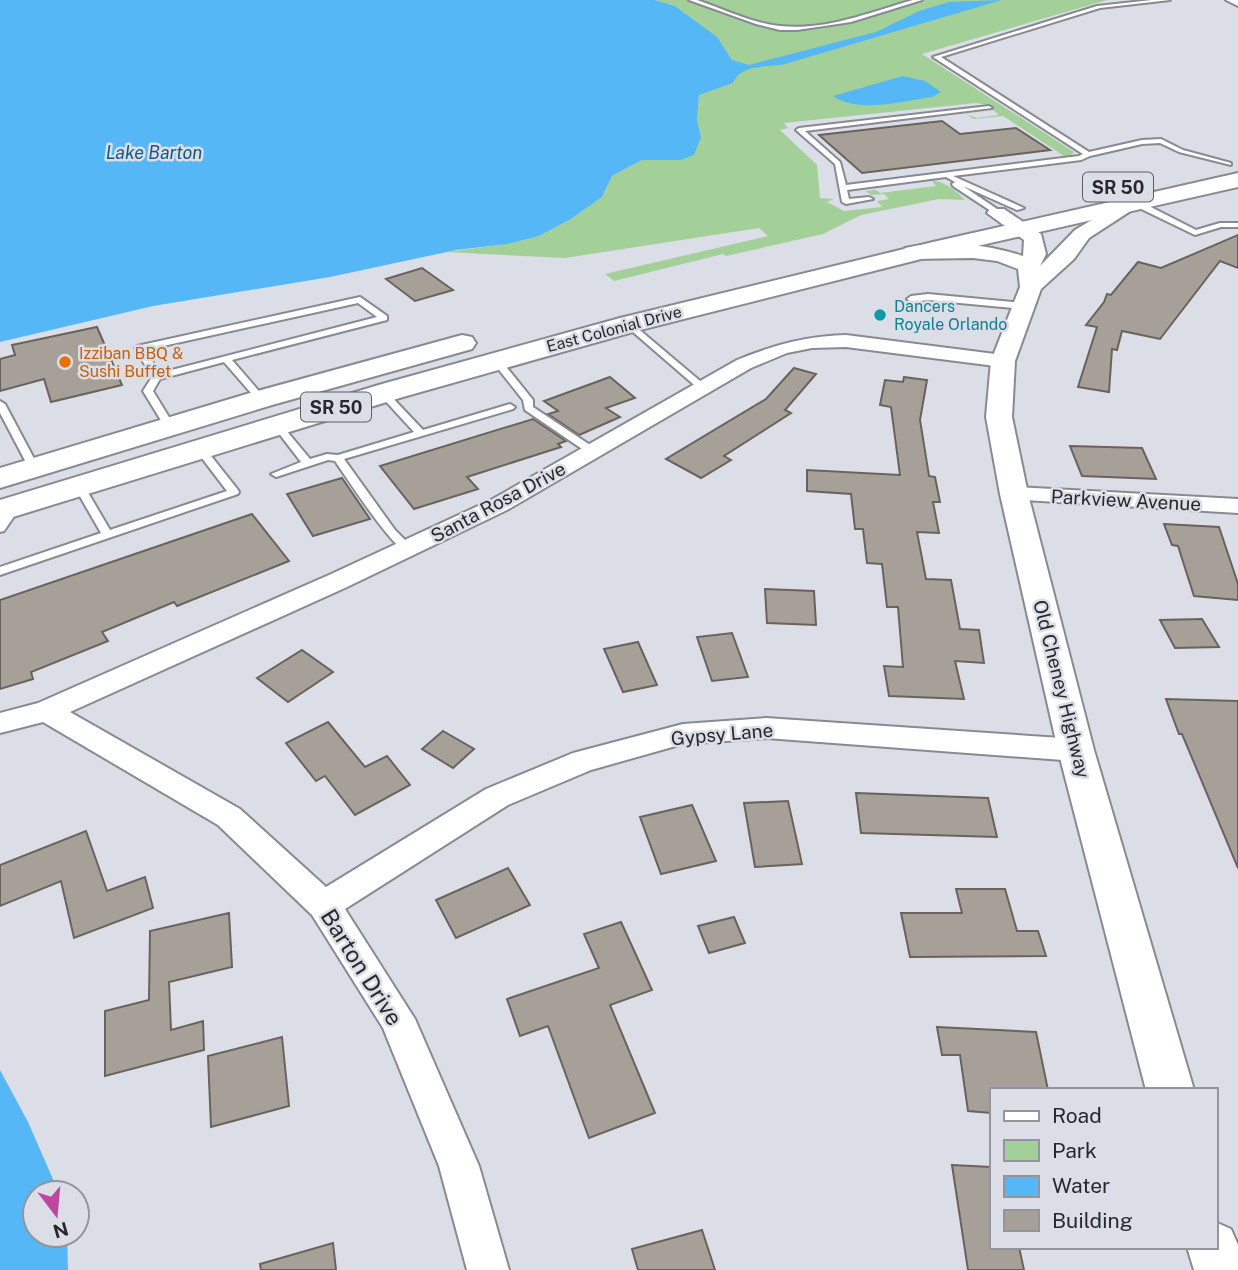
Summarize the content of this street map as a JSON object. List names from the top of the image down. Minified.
{"streets":{"highway":["SR 50","East Colonial Drive"],"street":["Parkview Avenue","Santa Rosa Drive","Old Cheney Highway","Gypsy Lane","Barton Drive"]},"crossings":[["East Colonial Drive","Old Cheney Highway"],["Parkview Avenue","Old Cheney Highway"],["Santa Rosa Drive","Old Cheney Highway"],["Santa Rosa Drive","Barton Drive"],["Old Cheney Highway","Gypsy Lane"],["Gypsy Lane","Barton Drive"]],"water":["Lake Barton"],"places":["Dancers Royale Orlando","Izziban BBQ & Sushi Buffet"],"legend":["Road","Park","Water","Building"],"north":"bottom"}
